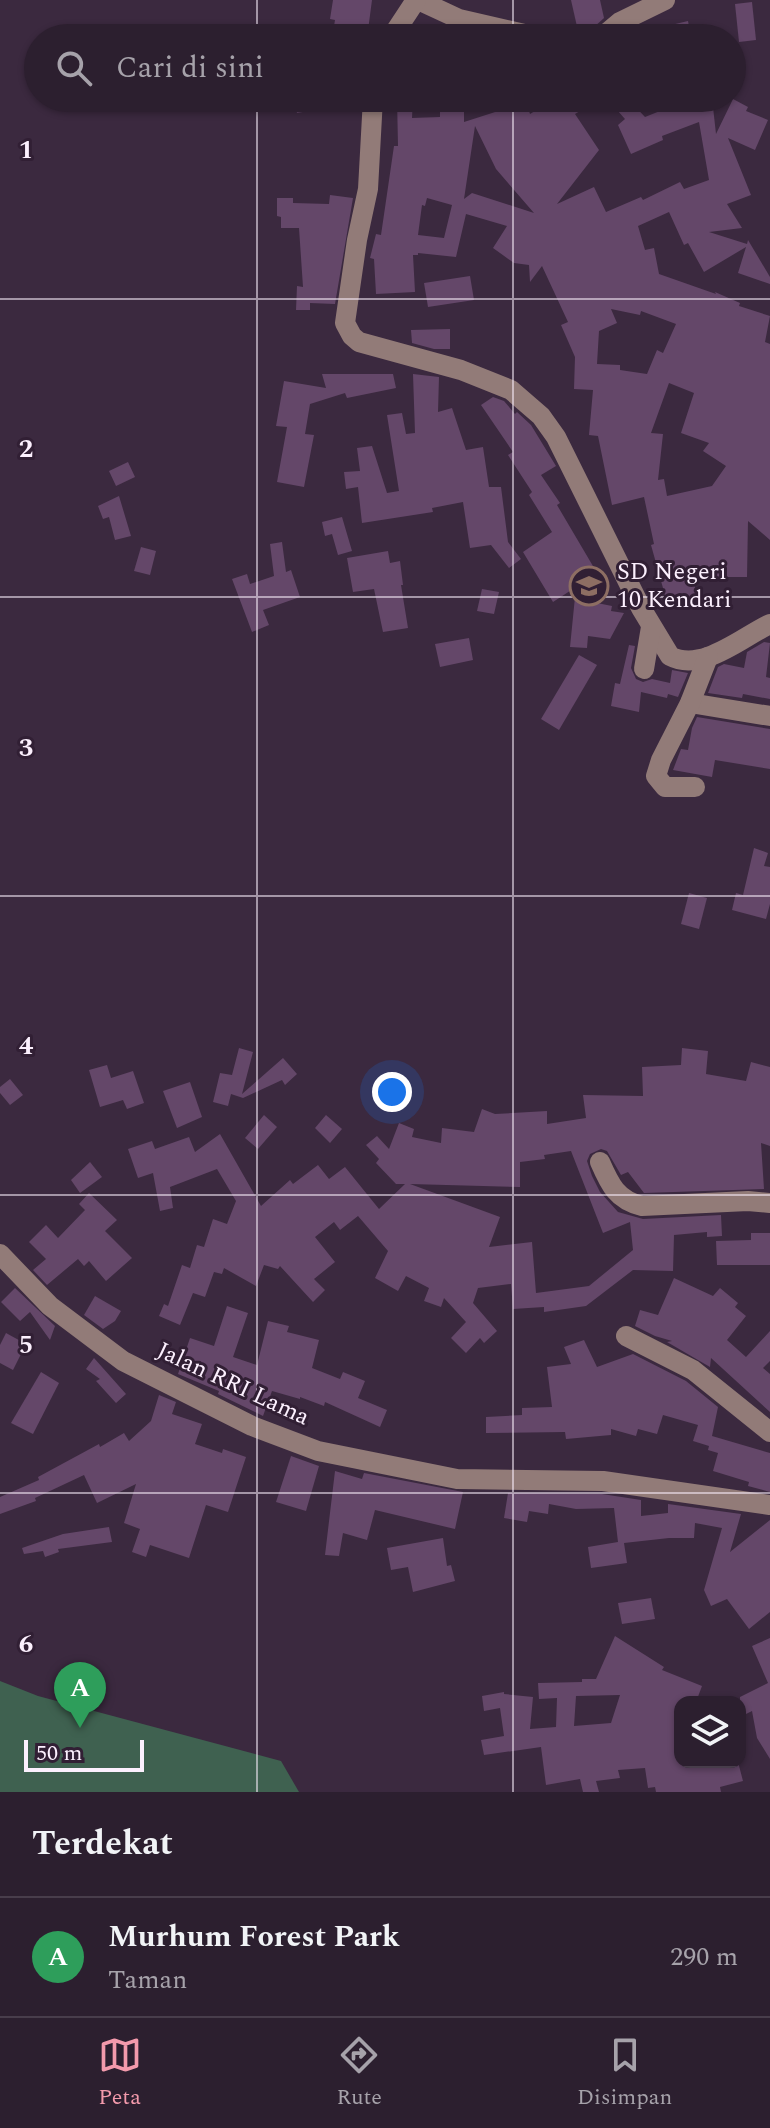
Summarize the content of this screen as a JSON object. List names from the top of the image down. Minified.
{"streets":{"street":["Jalan RRI Lama"]},"places":{"school or university":["SD Negeri 10 Kendari"]},"scale_bar":"50 m","page":{"search":"Cari di sini","pins":"A","scale":"50 m","heading":"Terdekat","list":[{"mark":"A","name":"Murhum Forest Park","note":"Taman","value":"290 m"}],"nav":["Peta","Rute","Disimpan"]},"grid":{"rows":["1","2","3","4","5","6"]}}
